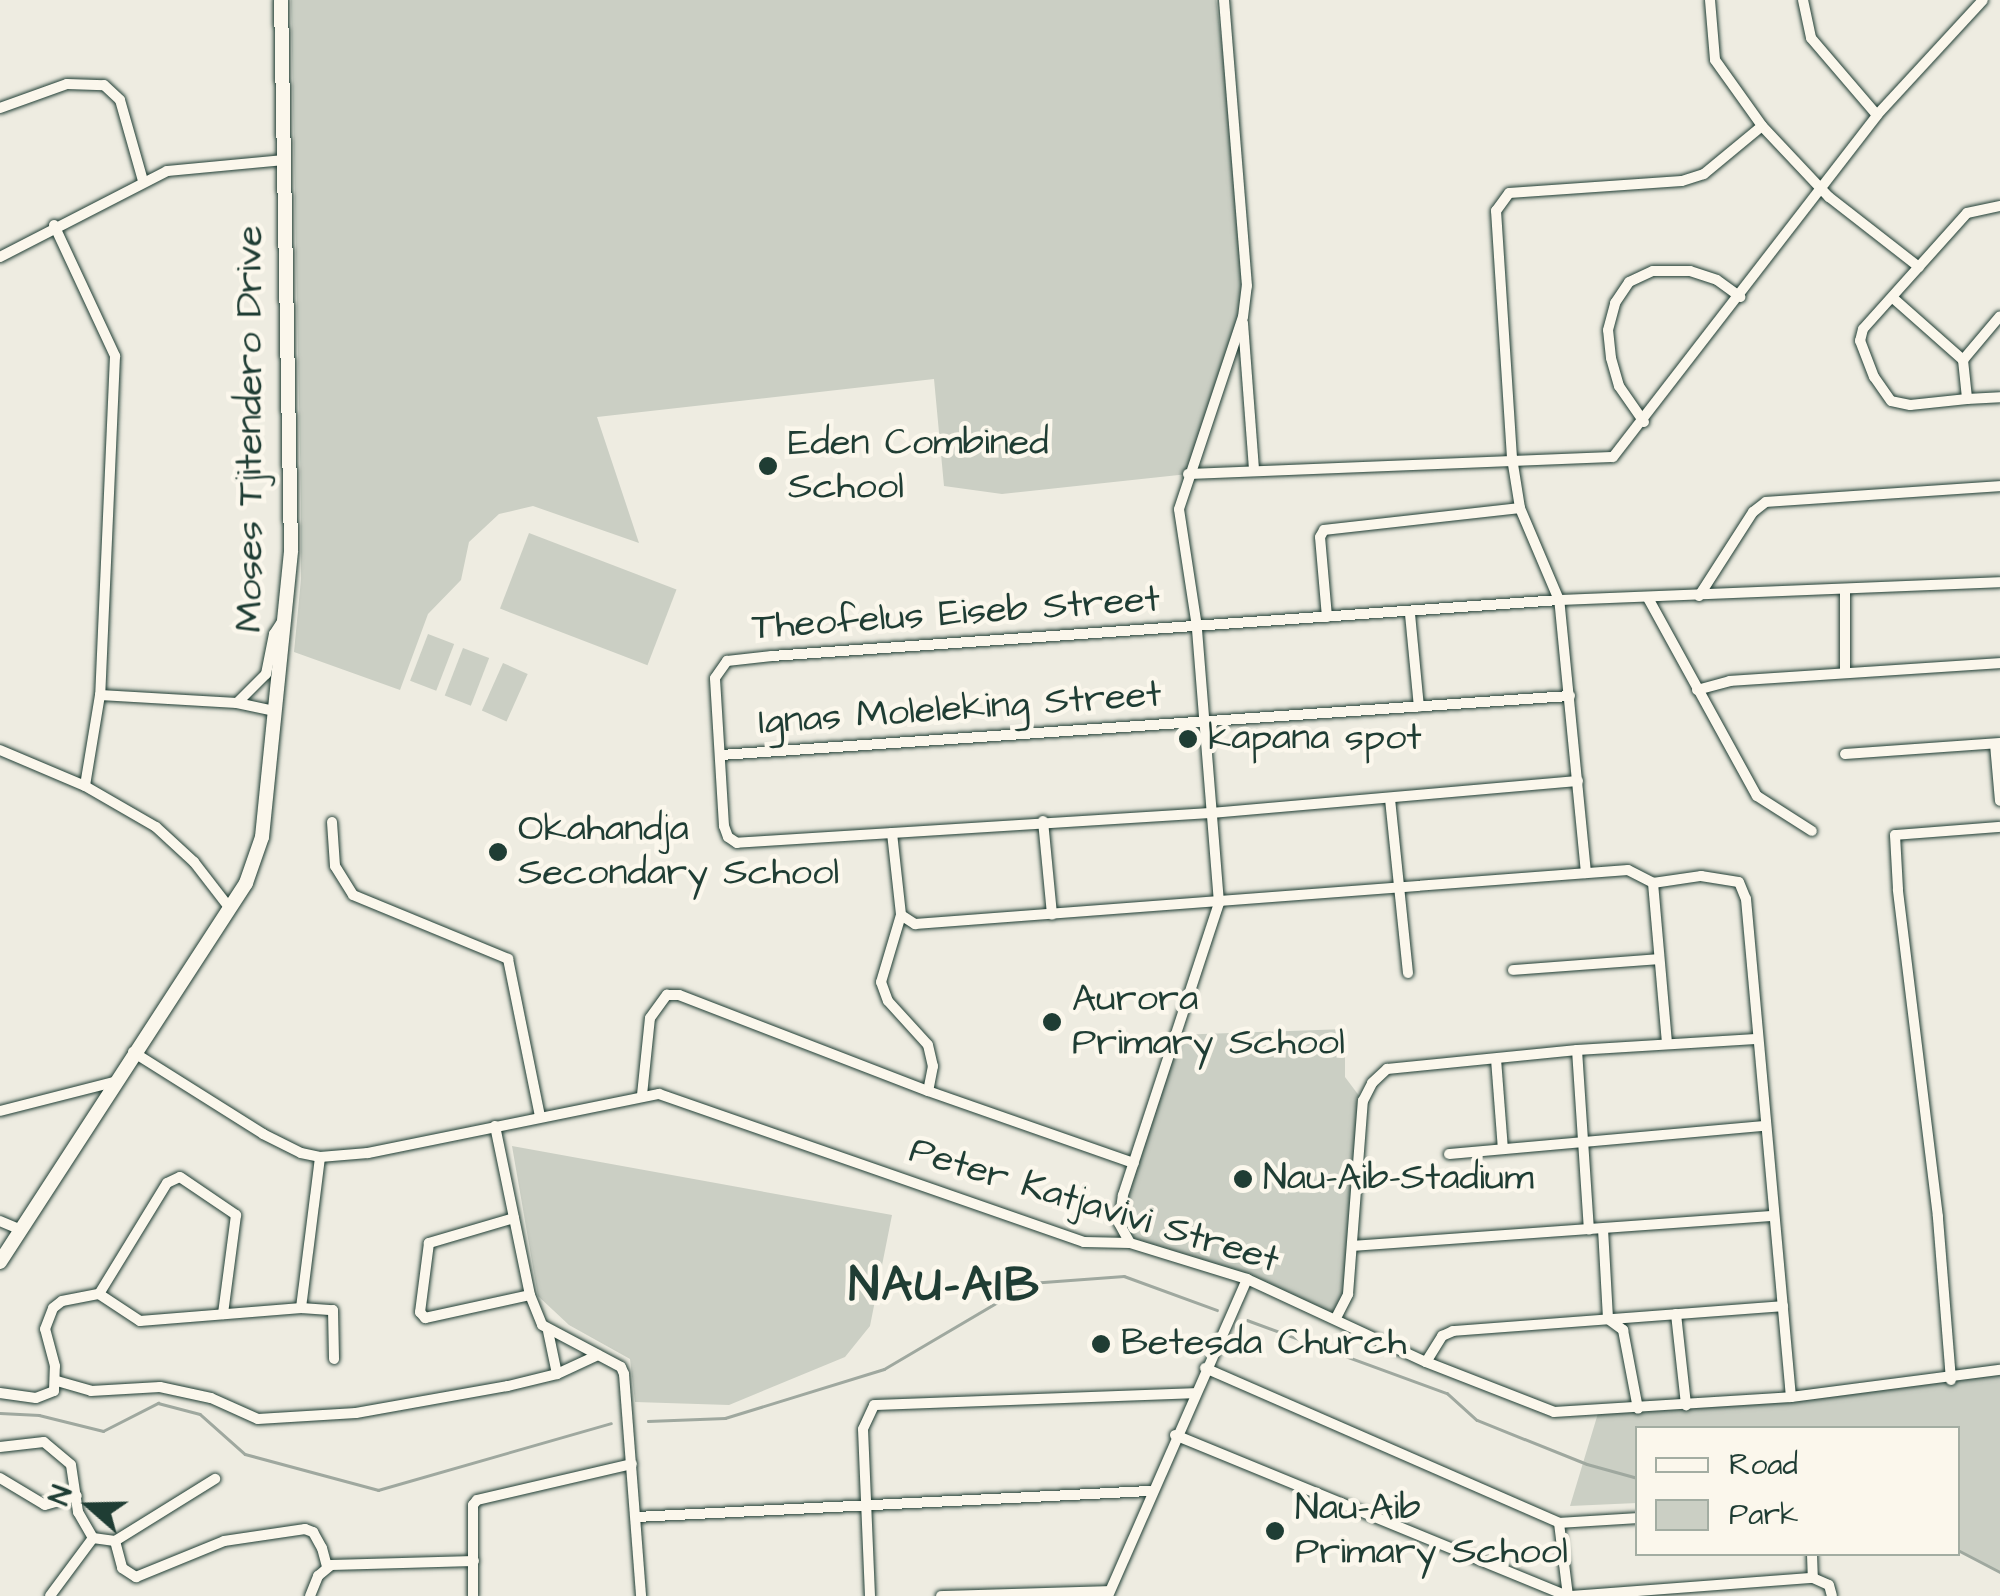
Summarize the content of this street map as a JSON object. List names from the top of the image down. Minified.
{"streets":{"street":["Moses Tjitendero Drive","Theofelus Eiseb Street","Ignas Moleleking Street","Peter Katjavivi Street"]},"crossings":[["Moses Tjitendero Drive","Peter Katjavivi Street"],["Theofelus Eiseb Street","Ignas Moleleking Street"]],"districts":["NAU-AIB"],"places":["Eden Combined School","kapana spot","Okahandja Secondary School","Aurora Primary School","Nau-Aib-Stadium","Betesda Church","Nau-Aib Primary School"],"legend":["Road","Park"],"north":"left"}
